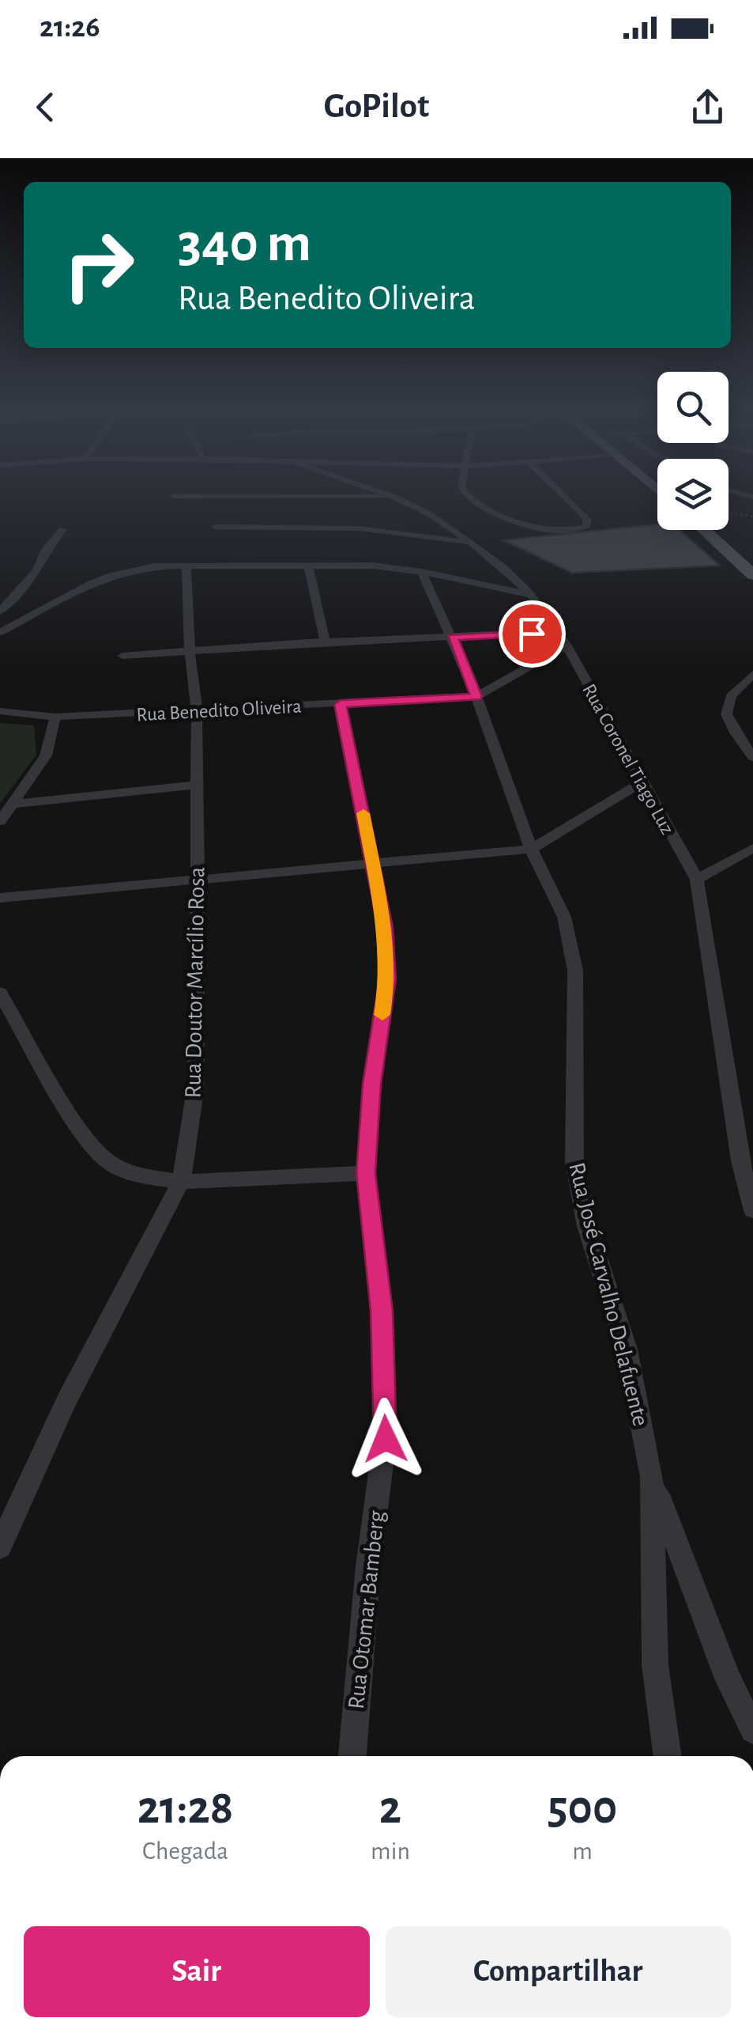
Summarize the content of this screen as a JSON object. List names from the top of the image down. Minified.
{"streets":{"street":["Rua Benedito Oliveira","Rua Coronel Tiago Luz","Rua Doutor Marcílio Rosa","Rua José Carvalho Delafuente","Rua Otomar Bamberg"]},"crossings":[["Rua Benedito Oliveira","Rua Coronel Tiago Luz"],["Rua Benedito Oliveira","Rua Doutor Marcílio Rosa"],["Rua Benedito Oliveira","Rua José Carvalho Delafuente"],["Rua Benedito Oliveira","Rua Otomar Bamberg"]],"page":{"status":"21:26","header":"GoPilot","turn":["340 m","Rua Benedito Oliveira"],"eta":["21:28","Chegada","2","min","500","m"],"buttons":["Sair","Compartilhar"]}}
